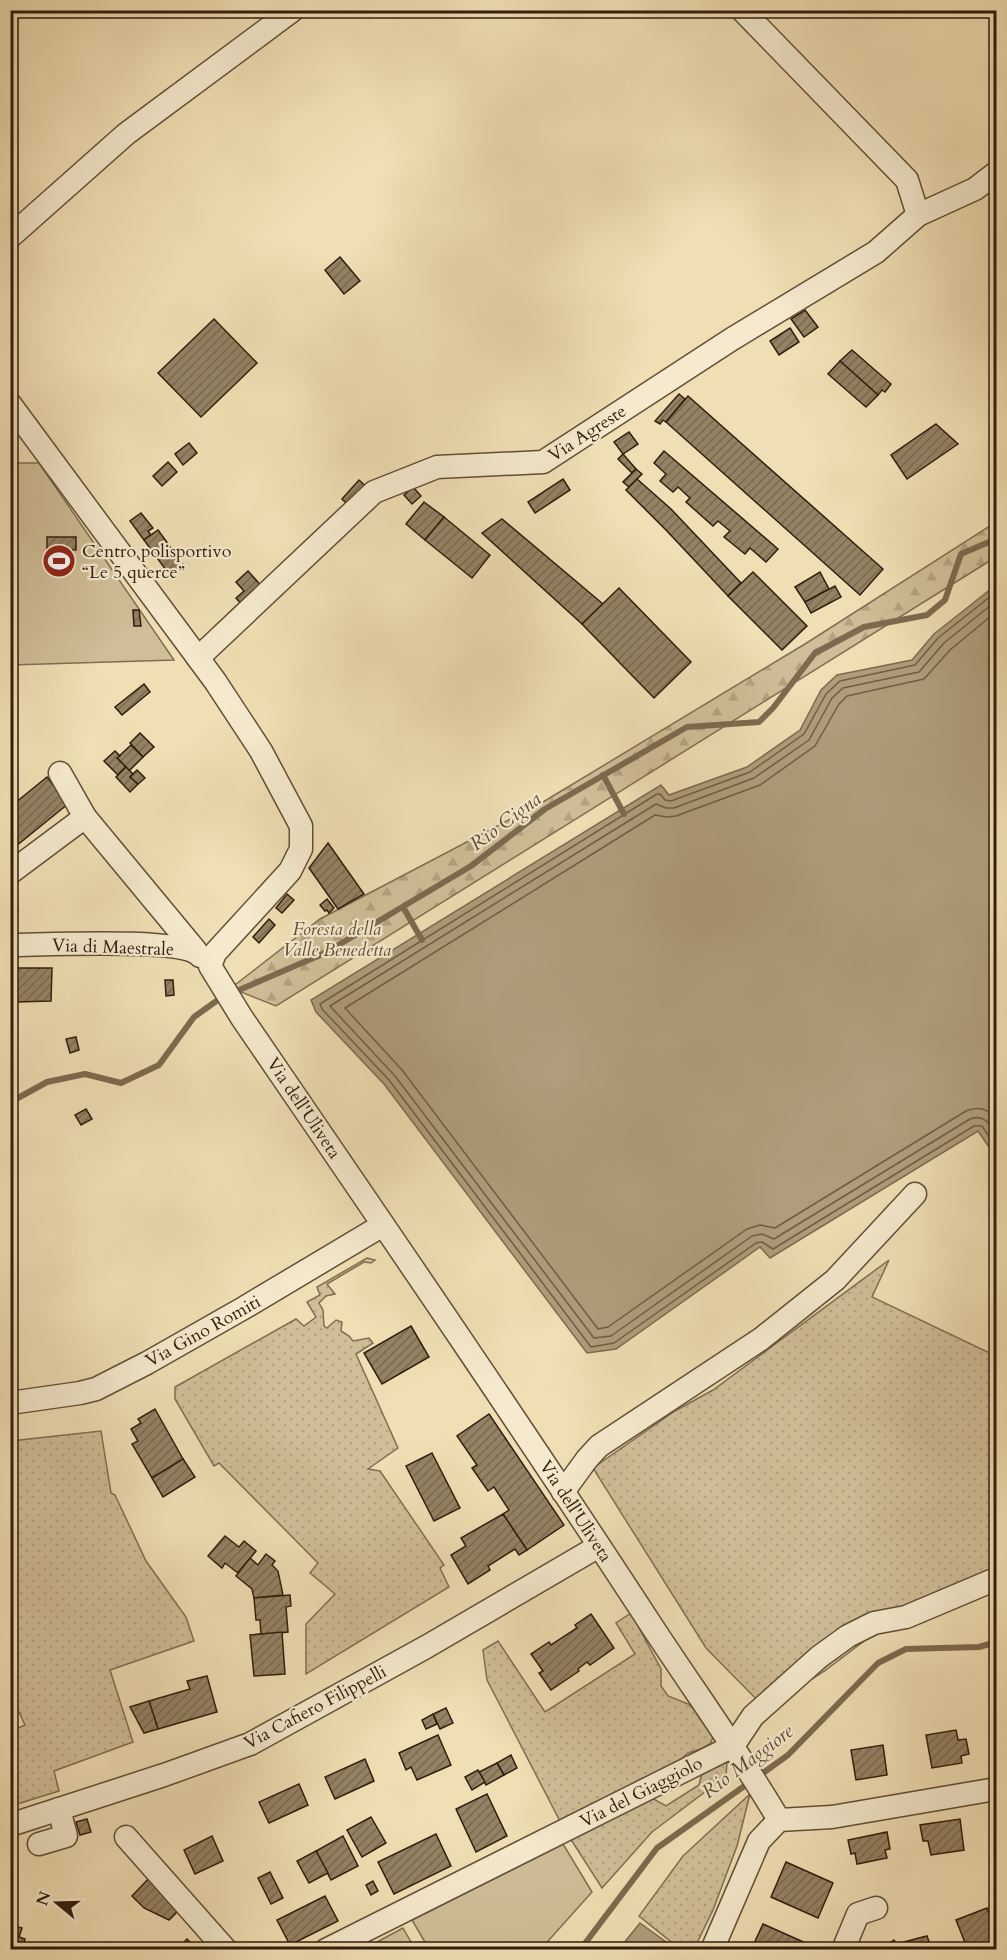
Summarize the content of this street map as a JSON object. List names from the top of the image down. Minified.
{"streets":{"street":["Via Agreste","Via di Maestrale","Via dell'Uliveta","Via Gino Romiti","Via Cafiero Filippelli","Via del Giaggiolo"]},"crossings":[["Via di Maestrale","Via dell'Uliveta"],["Via dell'Uliveta","Via Gino Romiti"],["Via dell'Uliveta","Via Cafiero Filippelli"],["Via dell'Uliveta","Via del Giaggiolo"]],"water":["Rio Cigna","Rio Maggiore"],"parks":["Foresta della Valle Benedetta"],"places":{"sports":["Centro polisportivo “Le 5 querce”"]},"north":"left"}
